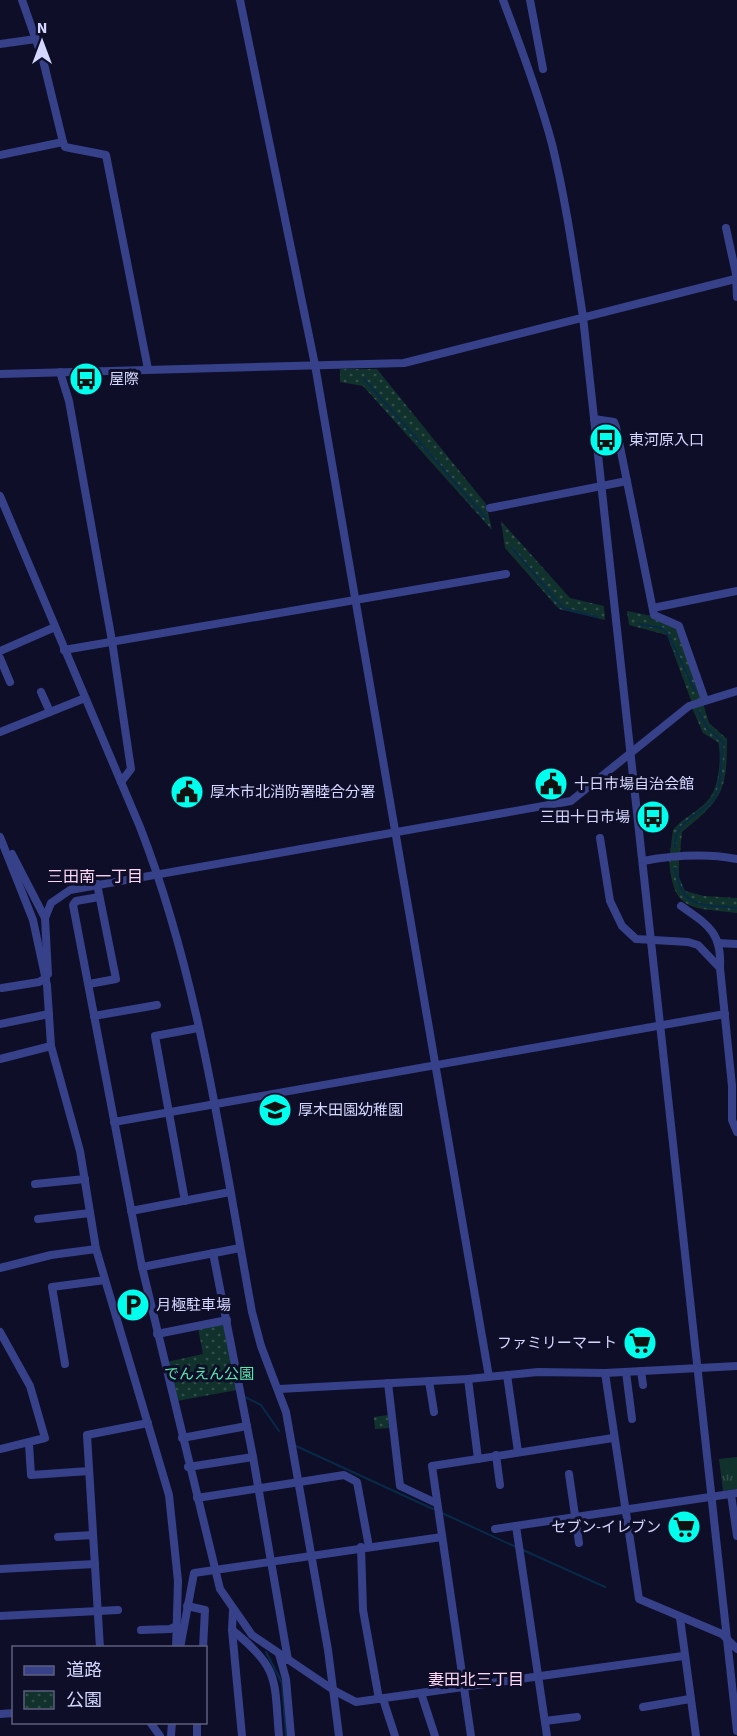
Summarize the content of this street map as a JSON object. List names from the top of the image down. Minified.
{"districts":["三田南一丁目","妻田北三丁目"],"parks":["でんえん公園"],"places":{"bus stop":["屋際","東河原入口","三田十日市場"],"public building":["十日市場自治会館","厚木市北消防署睦合分署"],"school or university":["厚木田園幼稚園"],"parking":["月極駐車場"],"supermarket":["ファミリーマート","セブン-イレブン"]},"legend":["道路","公園"],"north":"top"}
